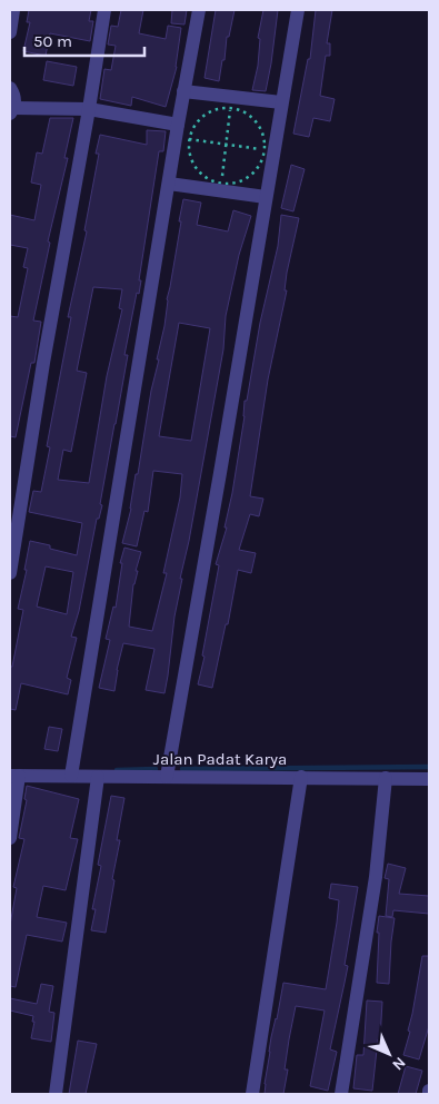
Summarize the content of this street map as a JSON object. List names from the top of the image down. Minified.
{"streets":{"street":["Jalan Padat Karya"]},"scale_bar":"50 m","north":"bottom right"}
